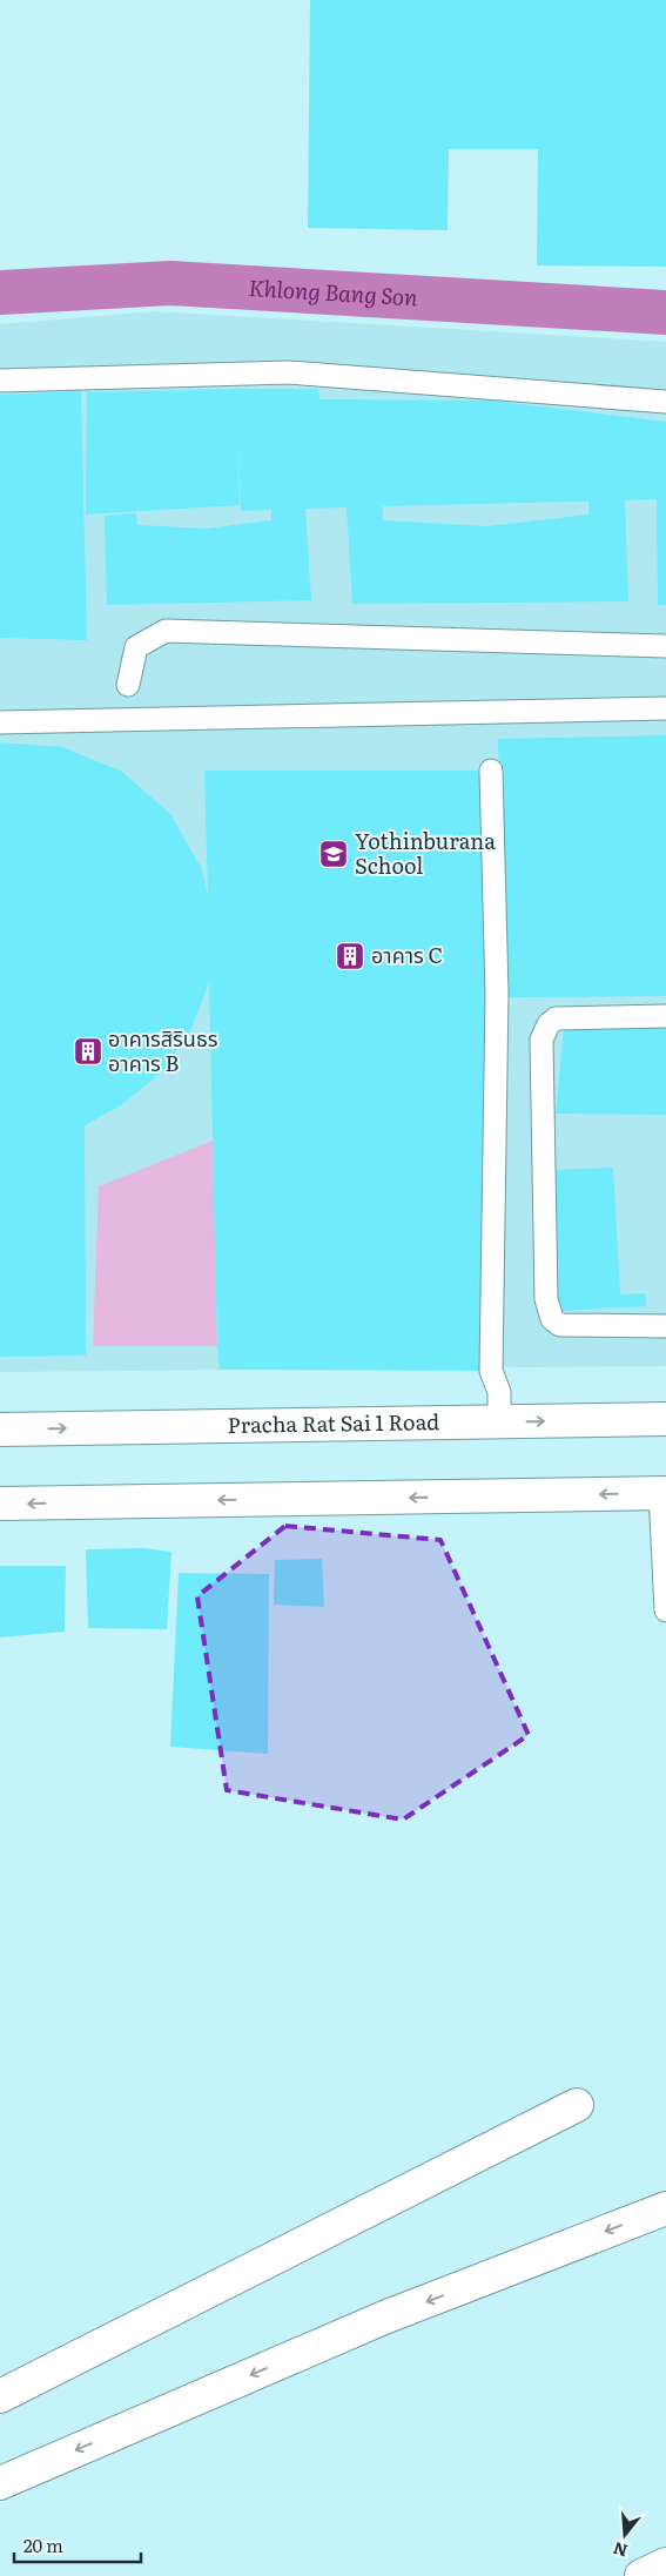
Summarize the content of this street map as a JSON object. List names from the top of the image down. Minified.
{"streets":{"main road":["Pracha Rat Sai 1 Road"]},"water":["Khlong Bang Son"],"places":{"school or university":["Yothinburana School"],"building":["อาคาร C","อาคารสิรินธร อาคาร B"]},"scale_bar":"20 m","north":"bottom"}
